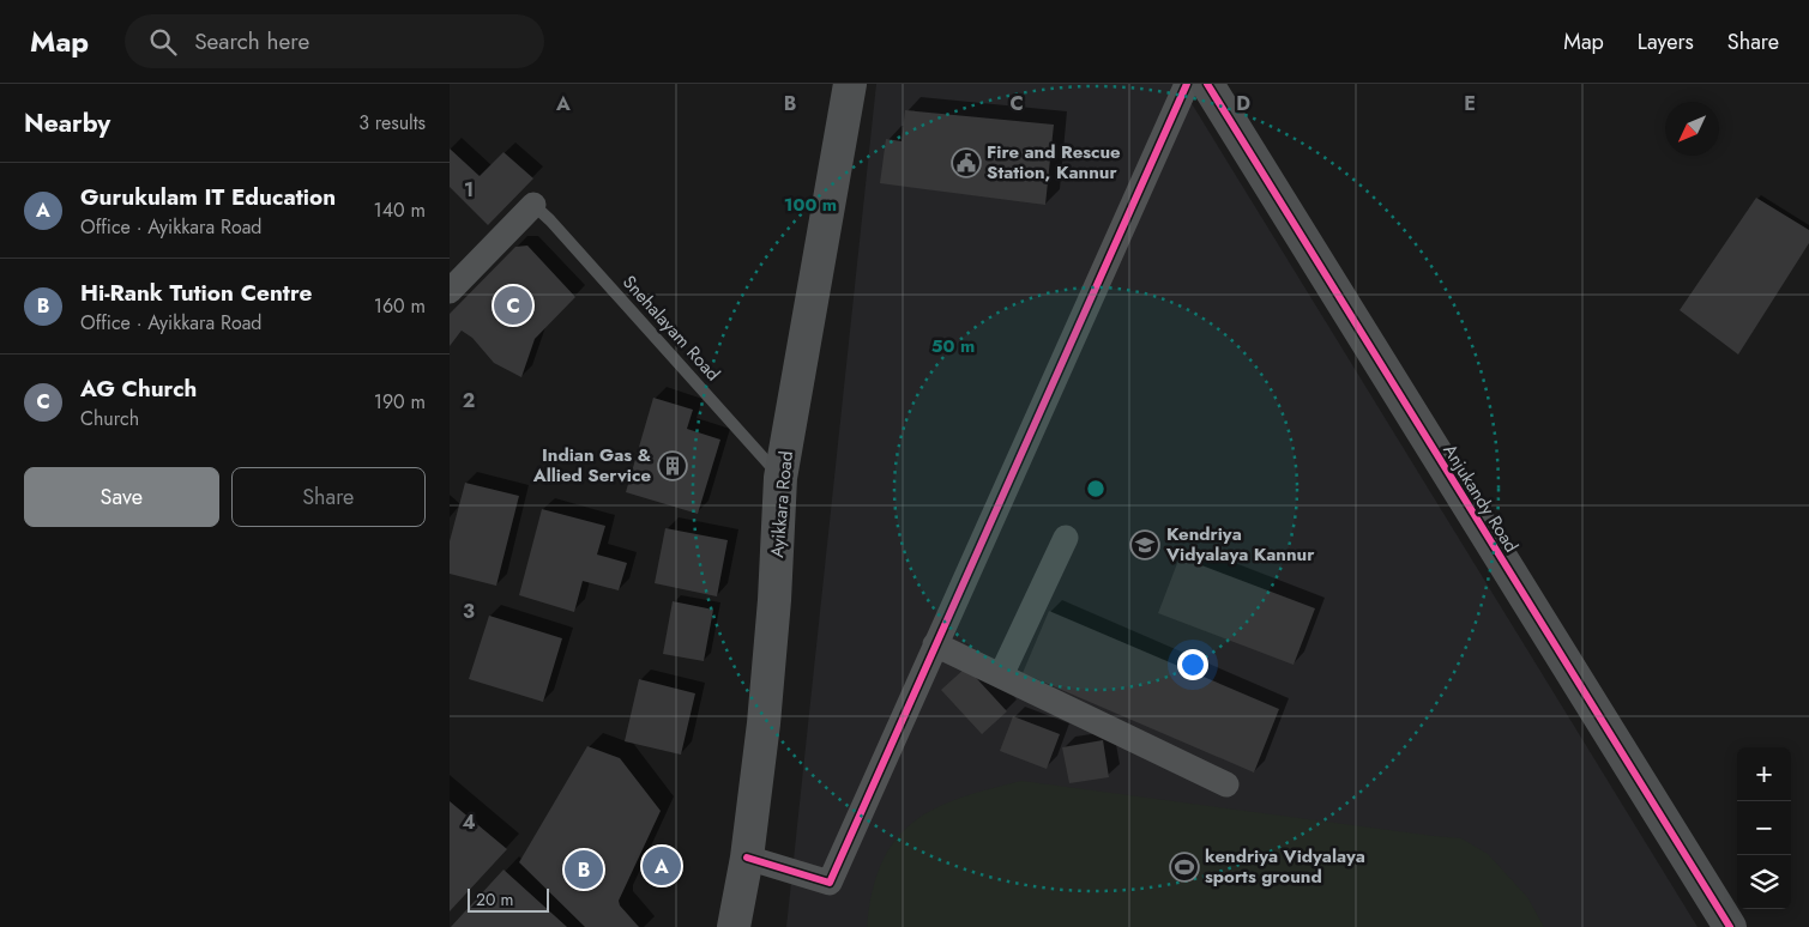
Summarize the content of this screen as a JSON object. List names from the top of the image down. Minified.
{"streets":{"street":["Anjukandy Road","Ayikkara Road"],"lane":["Snehalayam Road"]},"crossings":[["Snehalayam Road","Ayikkara Road"]],"places":{"public building":["Fire and Rescue Station, Kannur"],"building":["Indian Gas & Allied Service"],"school or university":["Kendriya Vidyalaya Kannur"],"sports":["kendriya Vidyalaya sports ground"]},"scale_bar":"20 m","north":"bottom left","page":{"header":"Map","search":"Search here","nav":["Map","Layers","Share"],"heading":["Nearby","3 results"],"list":[{"mark":"A","name":"Gurukulam IT Education","note":"Office · Ayikkara Road","value":"140 m"},{"mark":"B","name":"Hi-Rank Tution Centre","note":"Office · Ayikkara Road","value":"160 m"},{"mark":"C","name":"AG Church","note":"Church","value":"190 m"}],"pins":["C","A","B"],"buttons":["Save","Share"],"map_buttons":["+","−"],"scale":"20 m"},"grid":{"columns":["A","B","C","D","E"],"rows":["1","2","3","4"]},"rings":["100 m","50 m"]}
